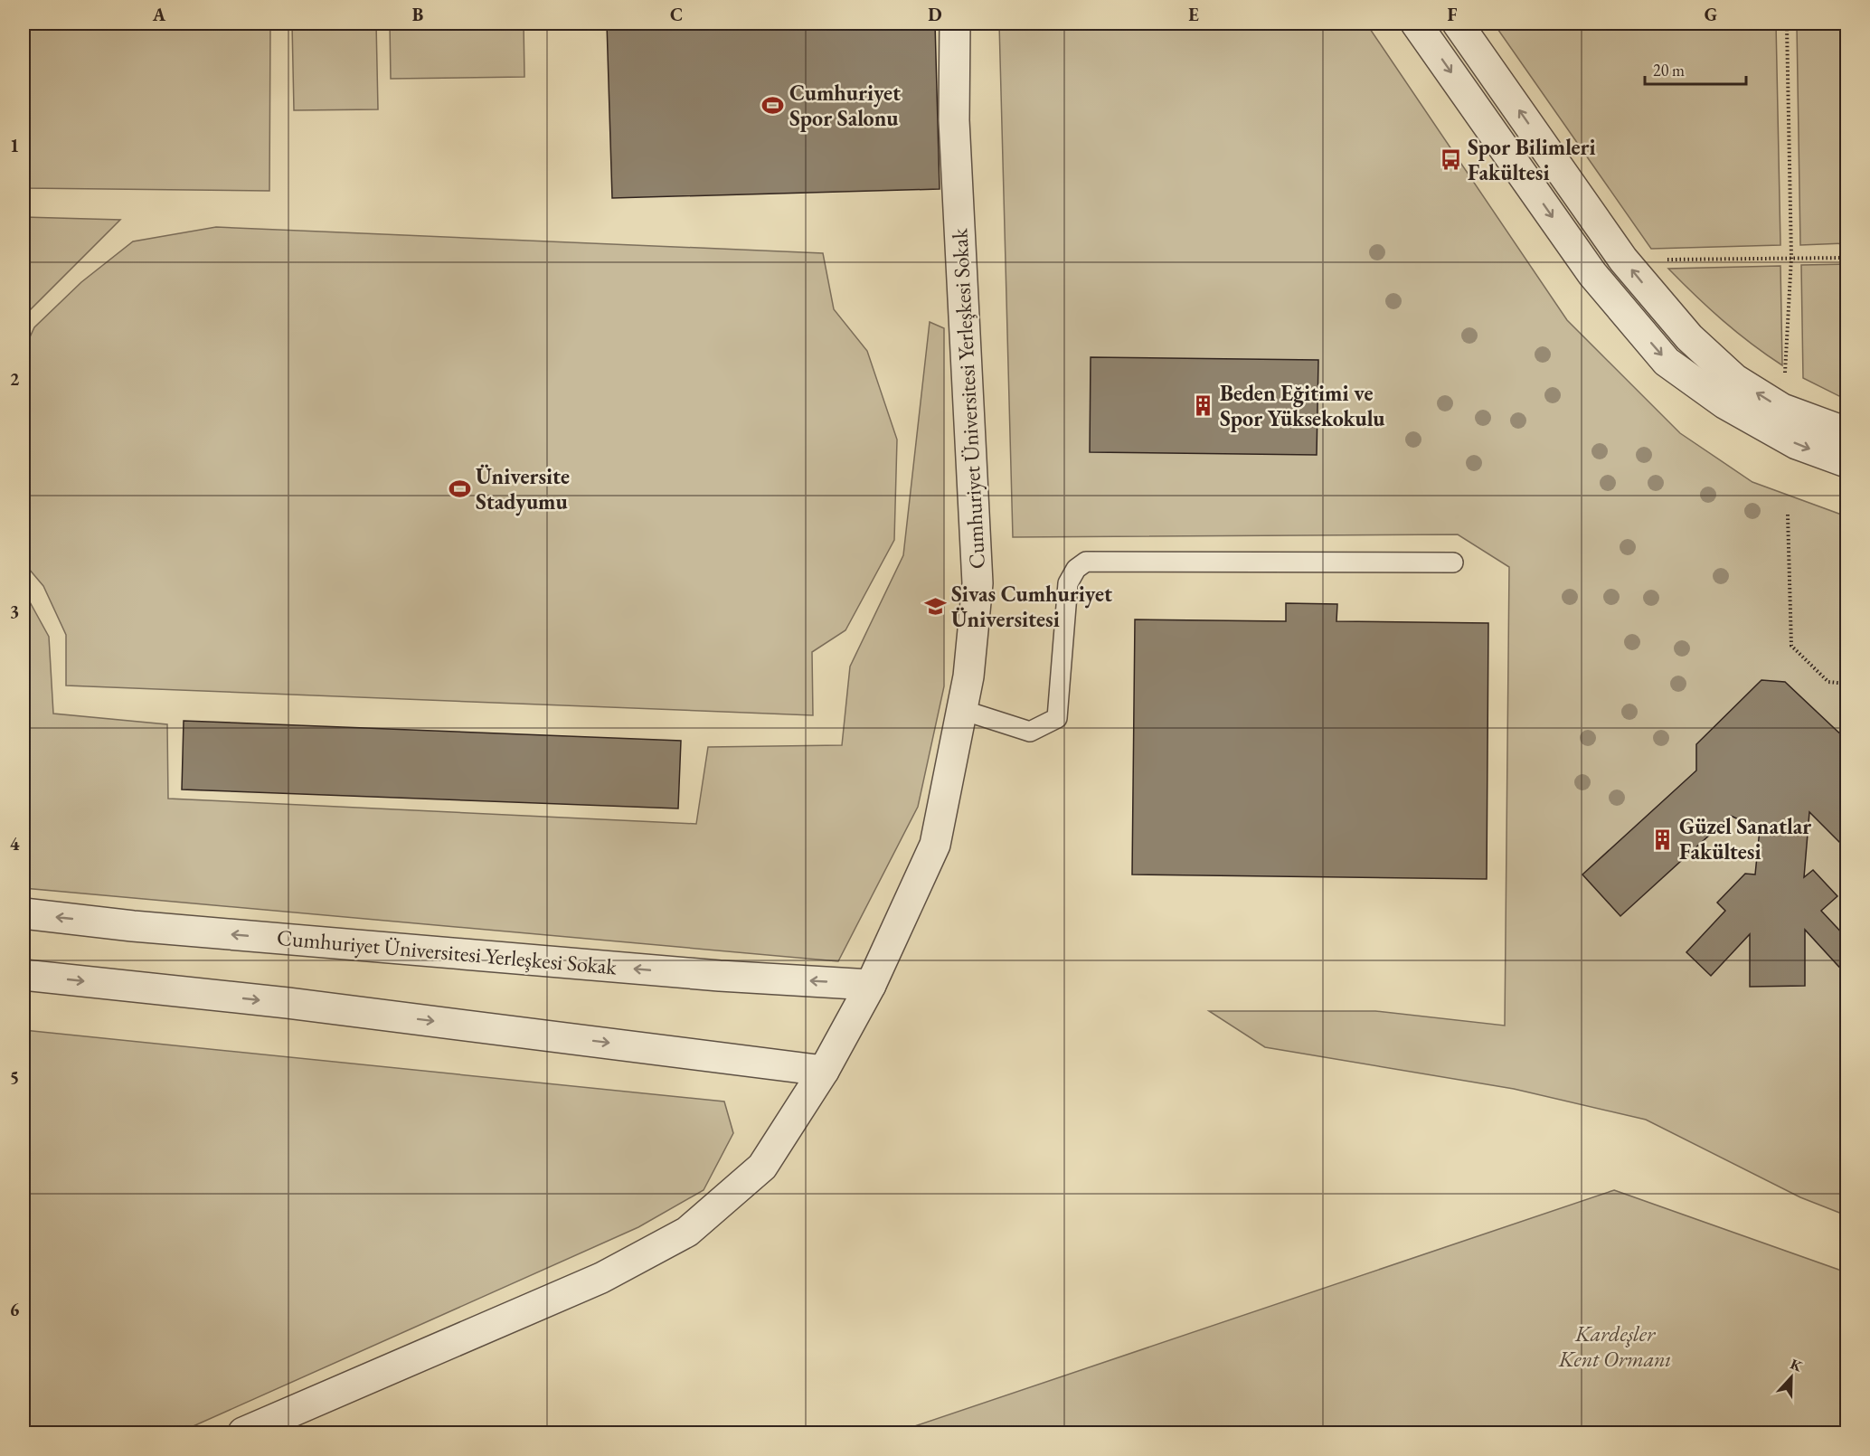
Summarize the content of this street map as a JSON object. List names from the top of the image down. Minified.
{"streets":{"street":["Cumhuriyet Üniversitesi Yerleşkesi Sokak"]},"parks":["Kardeşler Kent Ormanı"],"places":{"sports":["Cumhuriyet Spor Salonu","Üniversite Stadyumu"],"bus stop":["Spor Bilimleri Fakültesi"],"building":["Beden Eğitimi ve Spor Yüksekokulu","Güzel Sanatlar Fakültesi"],"school or university":["Sivas Cumhuriyet Üniversitesi"]},"scale_bar":"20 m","north":"top","grid":{"columns":["A","B","C","D","E","F","G"],"rows":["1","2","3","4","5","6"]}}
